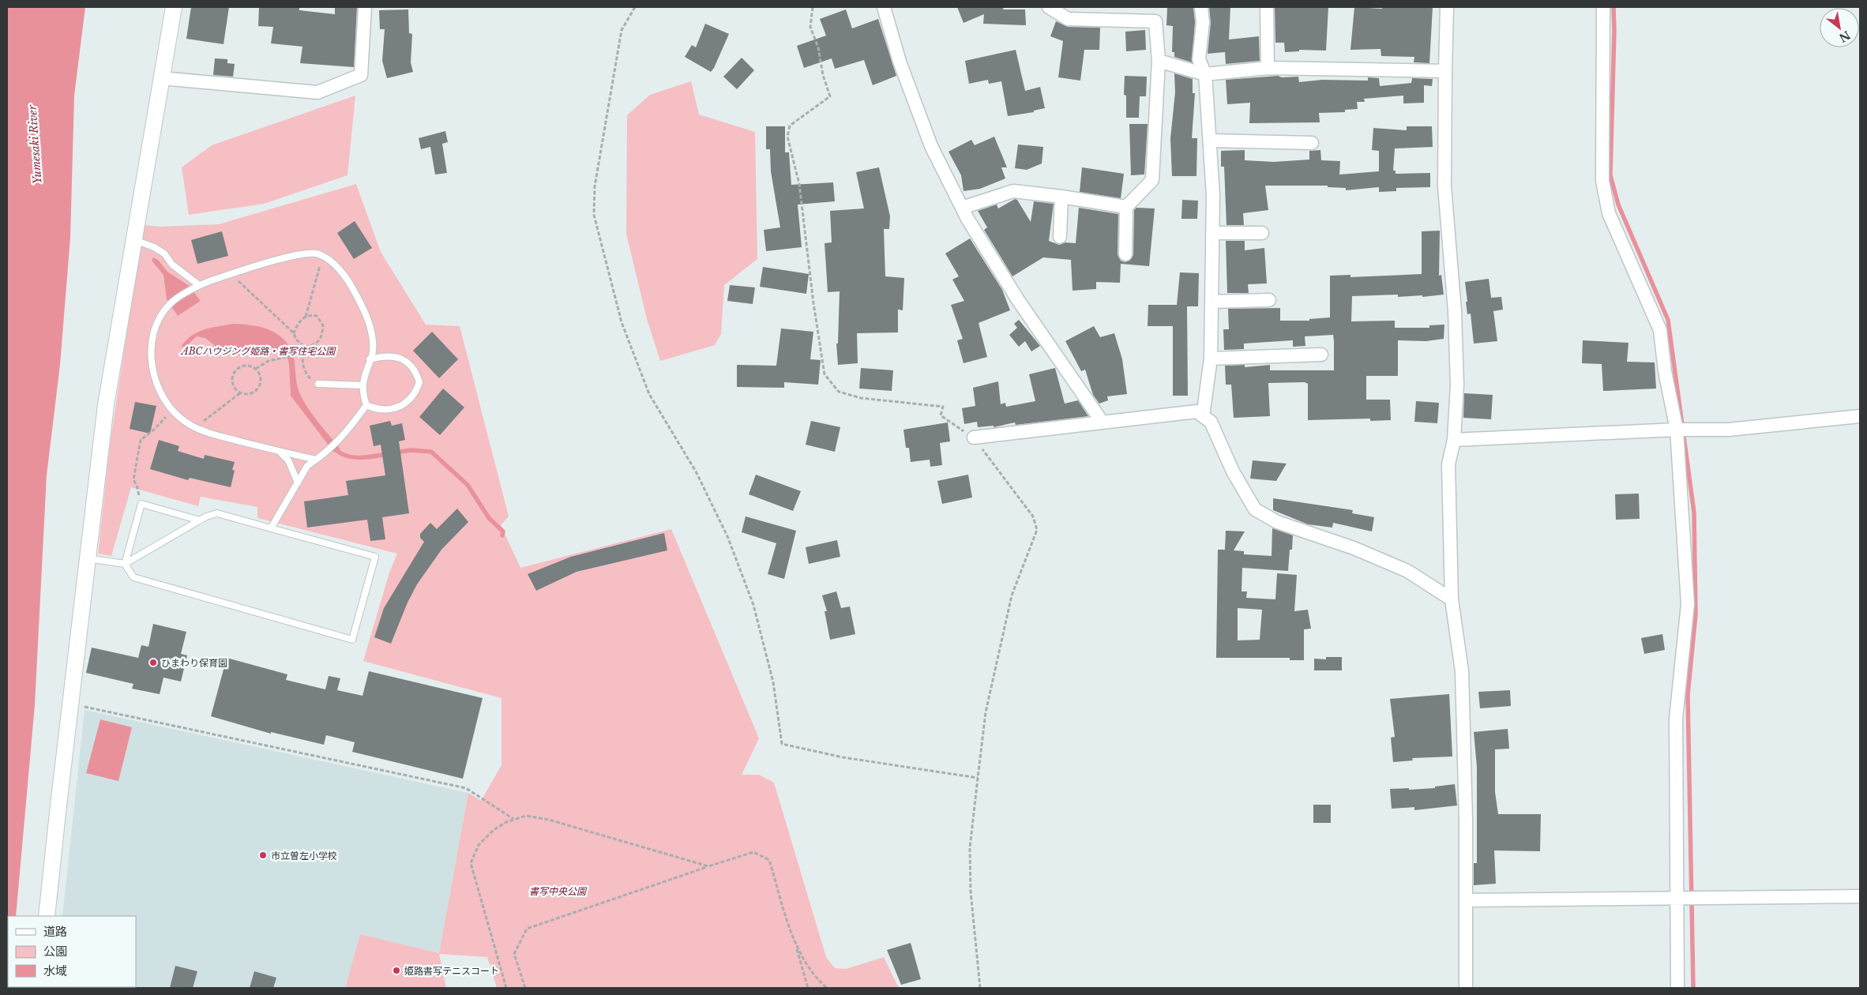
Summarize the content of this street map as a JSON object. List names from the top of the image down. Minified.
{"water":["Yumesaki River"],"parks":["ABCハウジング姫路・書写住宅公園","書写中央公園"],"places":["ひまわり保育園","市立曽左小学校","姫路書写テニスコート"],"legend":["道路","公園","水域"],"north":"bottom right"}
